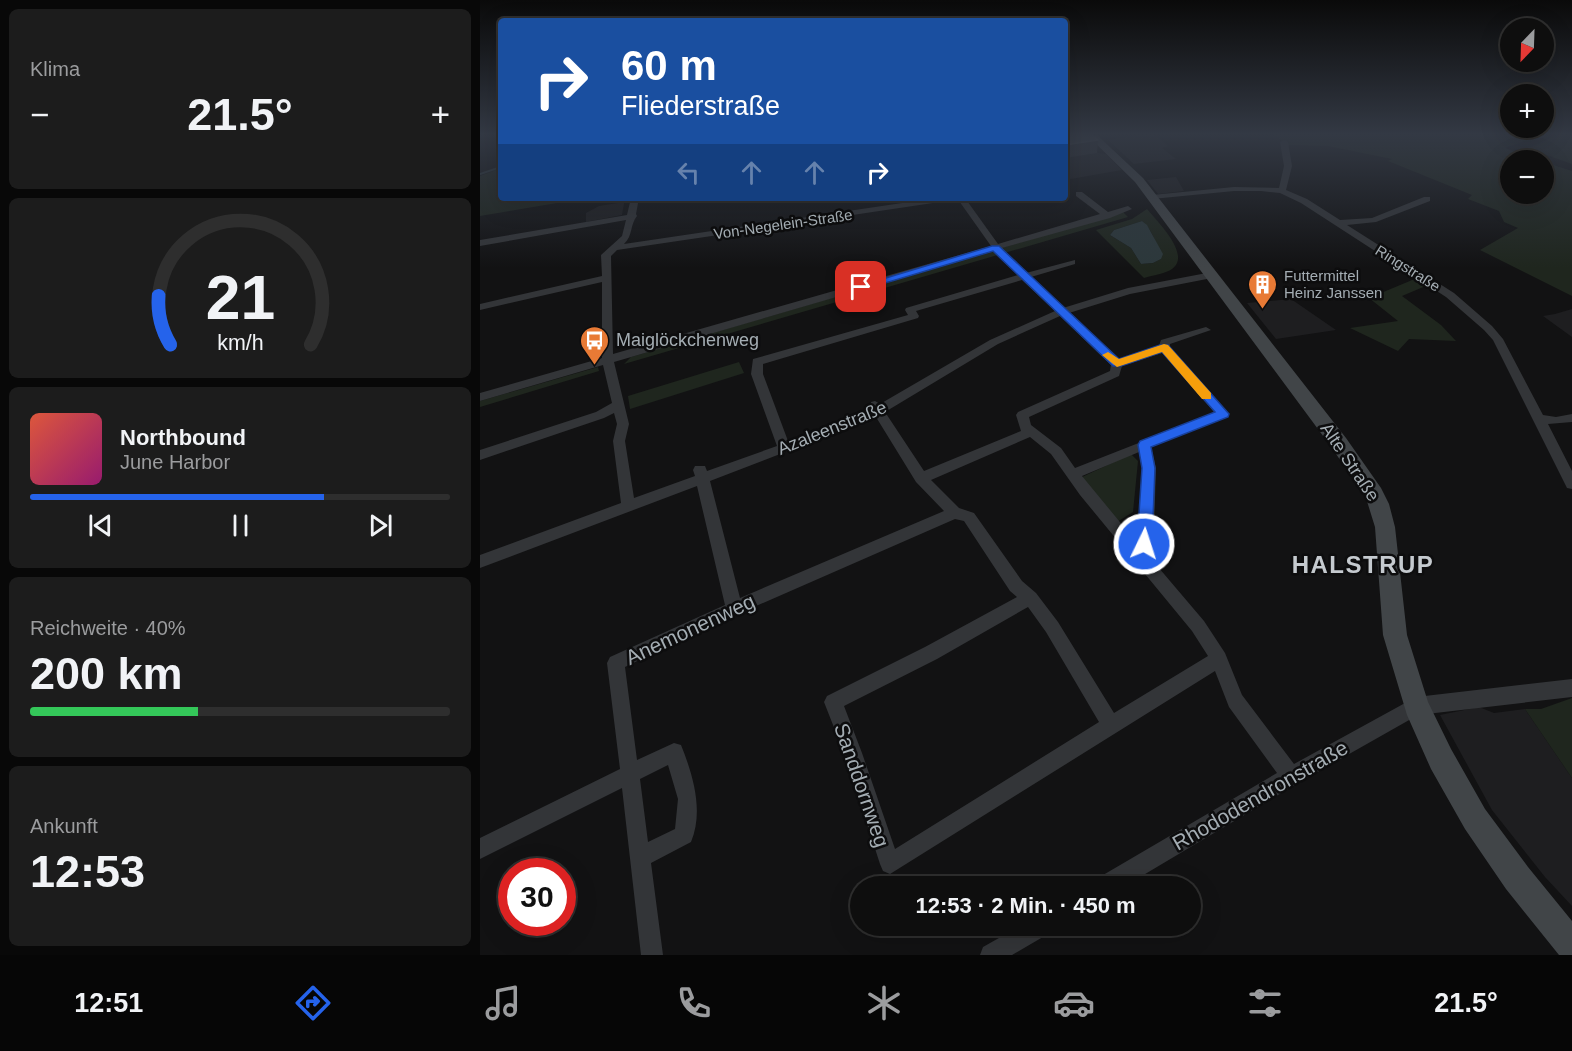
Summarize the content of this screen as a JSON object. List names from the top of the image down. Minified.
{"streets":{"street":["Von-Negelein-Straße","Ringstraße","Azaleenstraße","Alte Straße","Anemonenweg","Sanddornweg","Rhododendronstraße"]},"crossings":[["Ringstraße","Alte Straße"],["Azaleenstraße","Alte Straße"],["Alte Straße","Rhododendronstraße"]],"districts":["HALSTRUP"],"places":{"building":["Futtermittel Heinz Janssen"],"bus stop":["Maiglöckchenweg"]},"north":"bottom left","page":{"tile":["Klima",["Reichweite · 40%","200 km"],["Ankunft","12:53"]],"map_buttons":["+","−"],"turn":["60 m","Fliederstraße"],"heat":["−","21.5°","+"],"song":["Northbound","June Harbor"],"limit":"30","trip":"12:53 · 2 Min. · 450 m","tabs":["12:51","21.5°"],"gauge":["21","km/h"]}}
